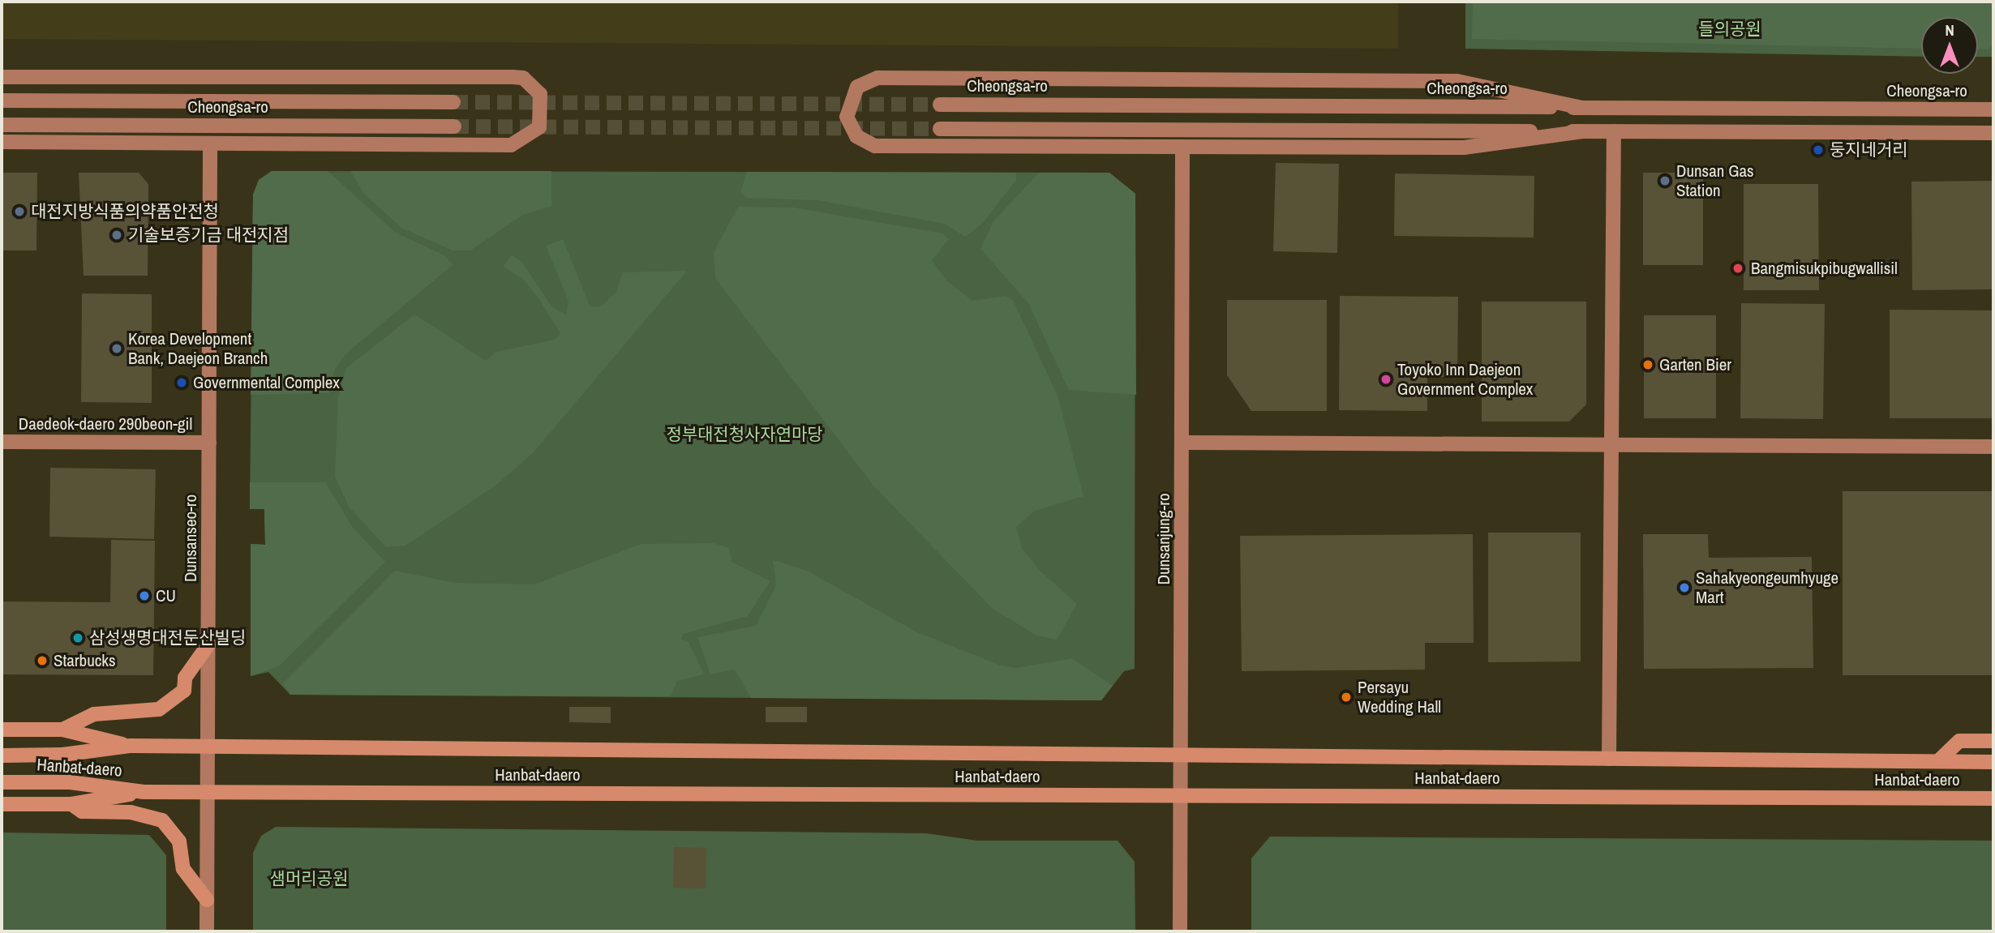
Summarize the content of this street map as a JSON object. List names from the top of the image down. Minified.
{"streets":{"main road":["Hanbat-daero"],"street":["Cheongsa-ro","Daedeok-daero 290beon-gil","Dunsanseo-ro","Dunsanjung-ro"]},"crossings":[["Daedeok-daero 290beon-gil","Dunsanseo-ro"],["Dunsanseo-ro","Hanbat-daero"],["Dunsanjung-ro","Hanbat-daero"]],"parks":["들의공원","정부대전청사자연마당","샘머리공원"],"places":["둥지네거리","Dunsan Gas Station","대전지방식품의약품안전청","기술보증기금 대전지점","Bangmisukpibugwallisil","Korea Development Bank, Daejeon Branch","Garten Bier","Toyoko Inn Daejeon Government Complex","Governmental Complex","Sahakyeongeumhyuge Mart","CU","삼성생명대전둔산빌딩","Starbucks","Persayu Wedding Hall"],"north":"top"}
